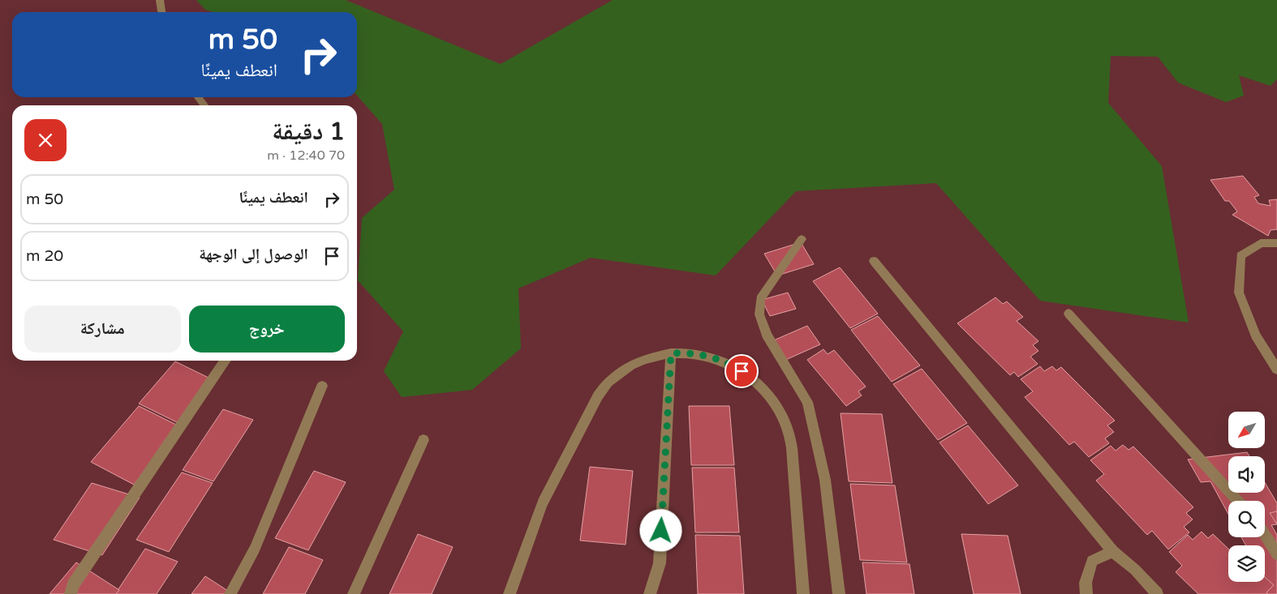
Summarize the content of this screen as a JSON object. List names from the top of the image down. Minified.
{"north":"bottom left","page":{"turn":["50 m","انعطف يمينًا"],"heading":["1 دقيقة","70 m · 12:40"],"list":[{"name":"انعطف يمينًا","value":"50 m"},{"name":"الوصول إلى الوجهة","value":"20 m"}],"buttons":["خروج","مشاركة"]}}
